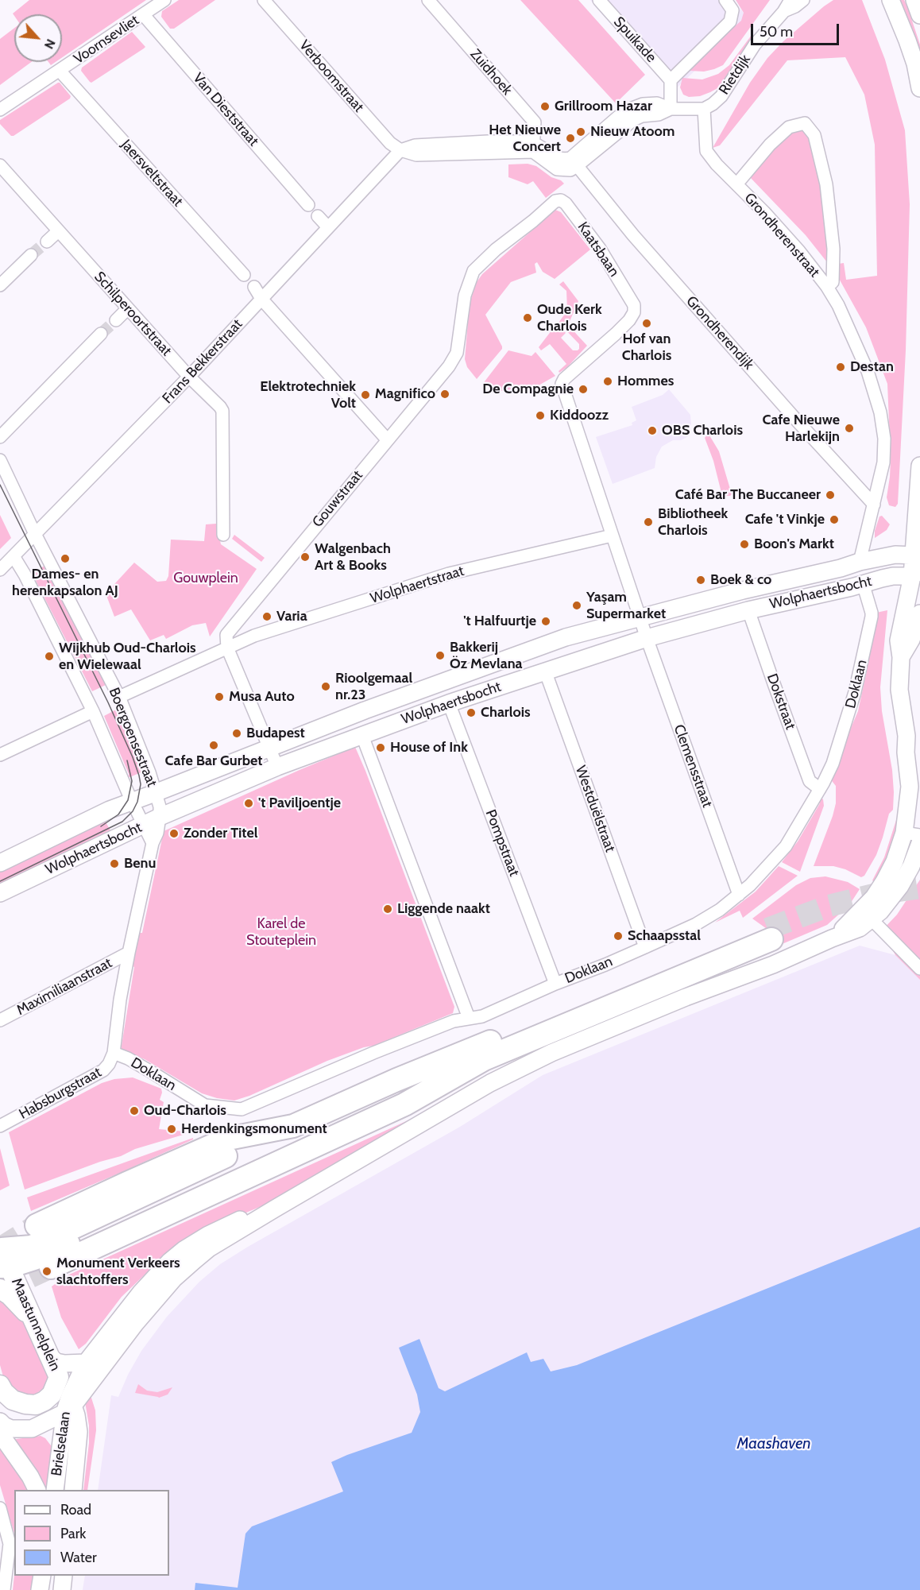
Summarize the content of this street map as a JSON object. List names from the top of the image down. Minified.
{"streets":{"highway":["Doklaan"],"main road":["Wolphaertsbocht","Maastunnelplein","Brielselaan"],"street":["Voornsevliet","Spuikade","Zuidhoek","Rietdijk","Verboomstraat","Van Dieststraat","Jaersveltstraat","Grondherenstraat","Kaatsbaan","Schilperoortstraat","Grondherendijk","Frans Bekkerstraat","Gouwstraat","Wolphaertstraat","Dokstraat","Boergoensestraat","Clemensstraat","Westduëlstraat","Pompstraat","Maximiliaanstraat","Habsburgstraat"]},"crossings":[["Voornsevliet","Van Dieststraat"],["Voornsevliet","Jaersveltstraat"],["Rietdijk","Grondherenstraat"],["Verboomstraat","Frans Bekkerstraat"],["Grondherenstraat","Grondherendijk"],["Grondherenstraat","Wolphaertsbocht"],["Kaatsbaan","Gouwstraat"],["Kaatsbaan","Wolphaertstraat"],["Schilperoortstraat","Frans Bekkerstraat"],["Frans Bekkerstraat","Boergoensestraat"],["Gouwstraat","Wolphaertstraat"],["Wolphaertstraat","Boergoensestraat"],["Wolphaertsbocht","Doklaan"],["Wolphaertsbocht","Dokstraat"],["Wolphaertsbocht","Boergoensestraat"],["Wolphaertsbocht","Clemensstraat"],["Wolphaertsbocht","Westduëlstraat"],["Wolphaertsbocht","Pompstraat"],["Doklaan","Dokstraat"],["Doklaan","Boergoensestraat"],["Doklaan","Clemensstraat"],["Doklaan","Westduëlstraat"],["Doklaan","Pompstraat"],["Doklaan","Habsburgstraat"],["Boergoensestraat","Maximiliaanstraat"],["Boergoensestraat","Habsburgstraat"],["Maastunnelplein","Brielselaan"]],"water":["Maashaven"],"parks":["Gouwplein","Karel de Stouteplein"],"places":["Grillroom Hazar","Nieuw Atoom","Het Nieuwe Concert","Oude Kerk Charlois","Hof van Charlois","Destan","Hommes","De Compagnie","Magnifico","Elektrotechniek Volt","Kiddoozz","Cafe Nieuwe Harlekijn","OBS Charlois","Café Bar The Buccaneer","Cafe 't Vinkje","Bibliotheek Charlois","Boon's Markt","Walgenbach Art & Books","Dames- en herenkapsalon AJ","Boek & co","Yaşam Supermarket","Varia","'t Halfuurtje","Bakkerij Öz Mevlana","Wijkhub Oud-Charlois en Wielewaal","Rioolgemaal nr.23","Musa Auto","Charlois","Budapest","Cafe Bar Gurbet","House of Ink","'t Paviljoentje","Zonder Titel","Benu","Liggende naakt","Schaapsstal","Oud-Charlois","Herdenkingsmonument","Monument Verkeers slachtoffers"],"legend":["Road","Park","Water"],"scale_bar":"50 m","north":"bottom right"}
